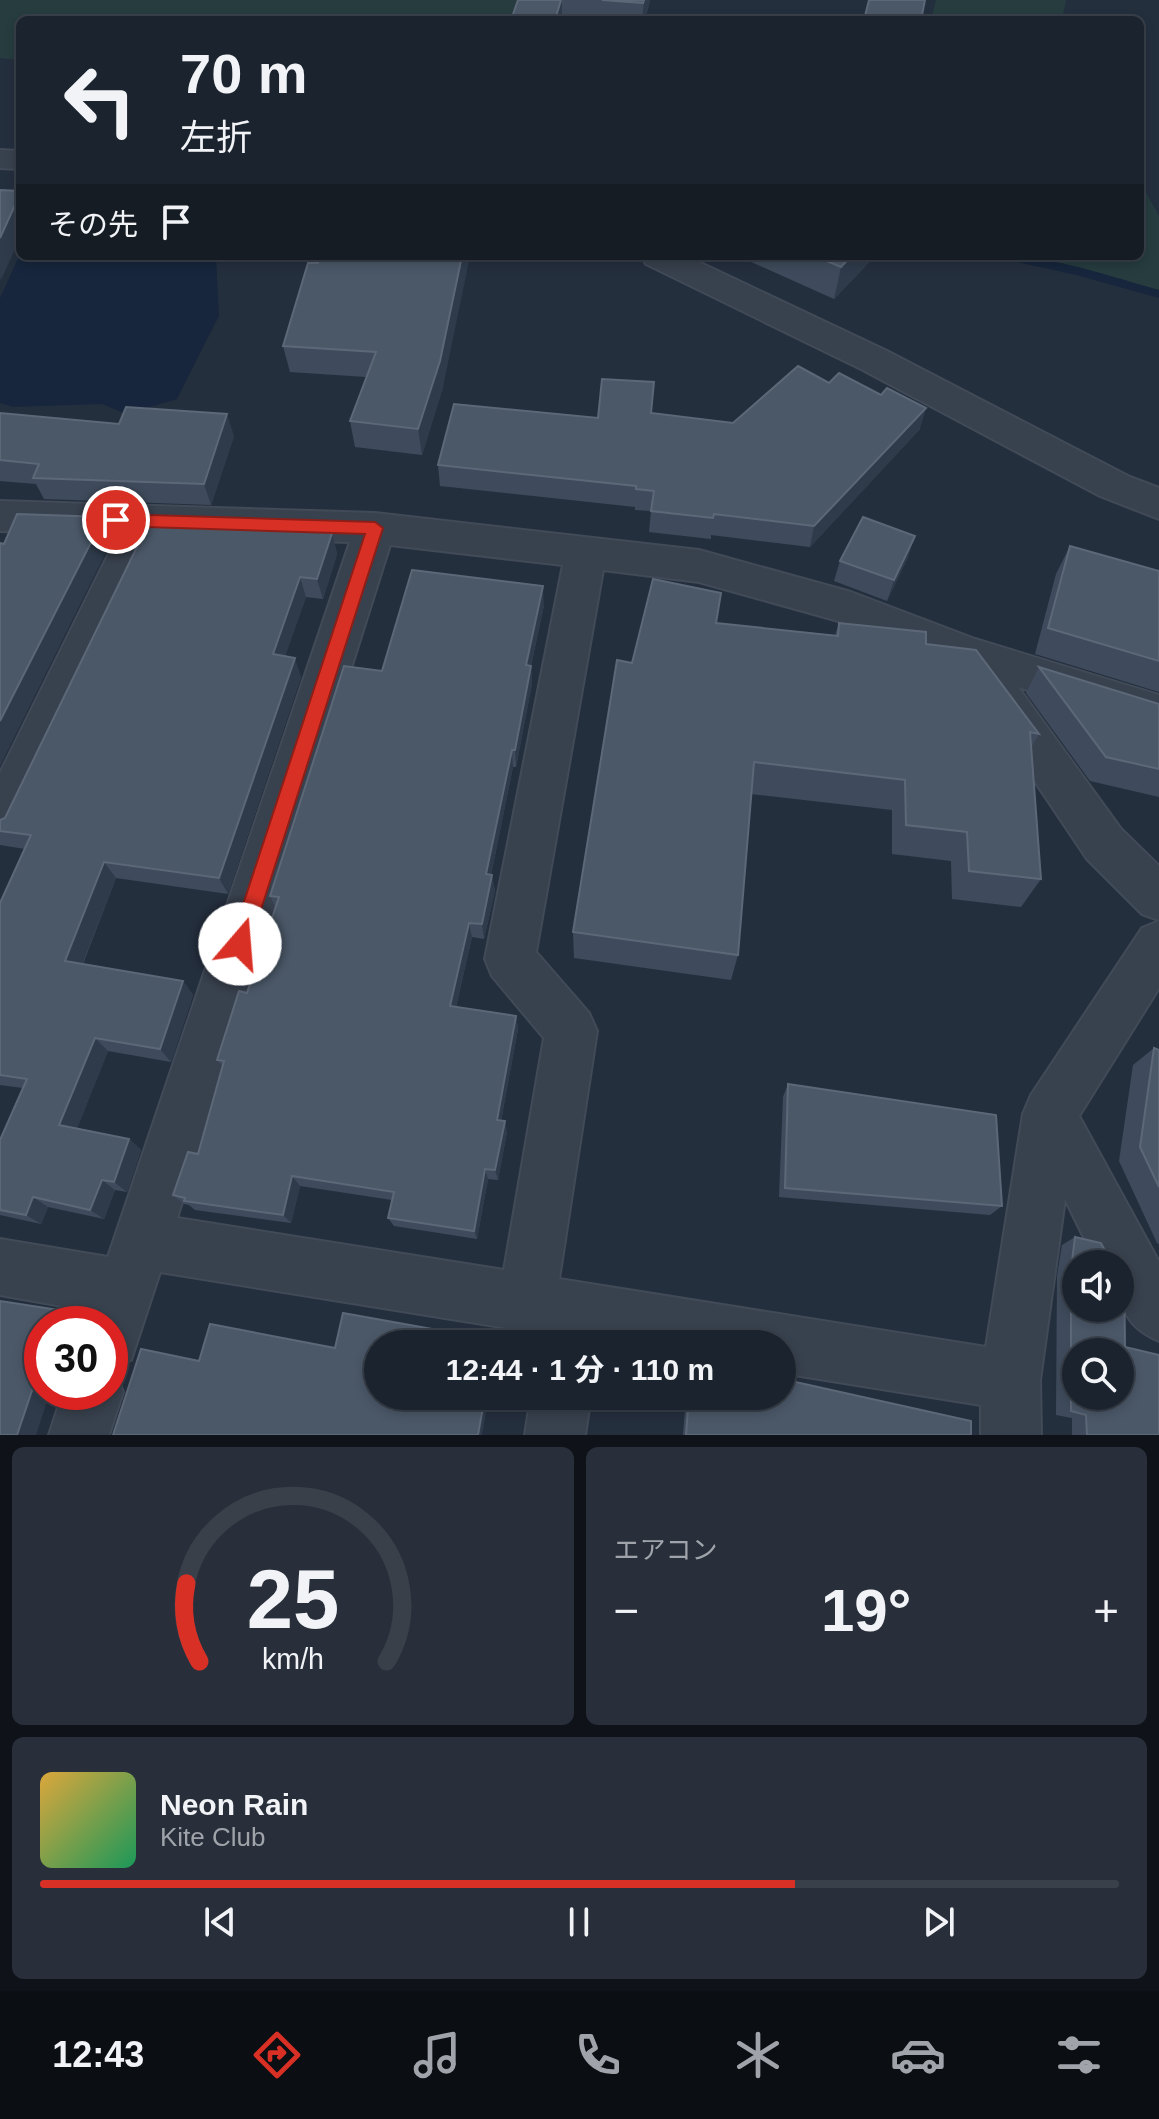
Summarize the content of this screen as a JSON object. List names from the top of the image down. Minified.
{"page":{"turn":["70 m","左折"],"then":"その先","limit":"30","trip":"12:44 · 1 分 · 110 m","tile":"エアコン","heat":["−","19°","+"],"song":["Neon Rain","Kite Club"],"tabs":"12:43","gauge":["25","km/h"]}}
